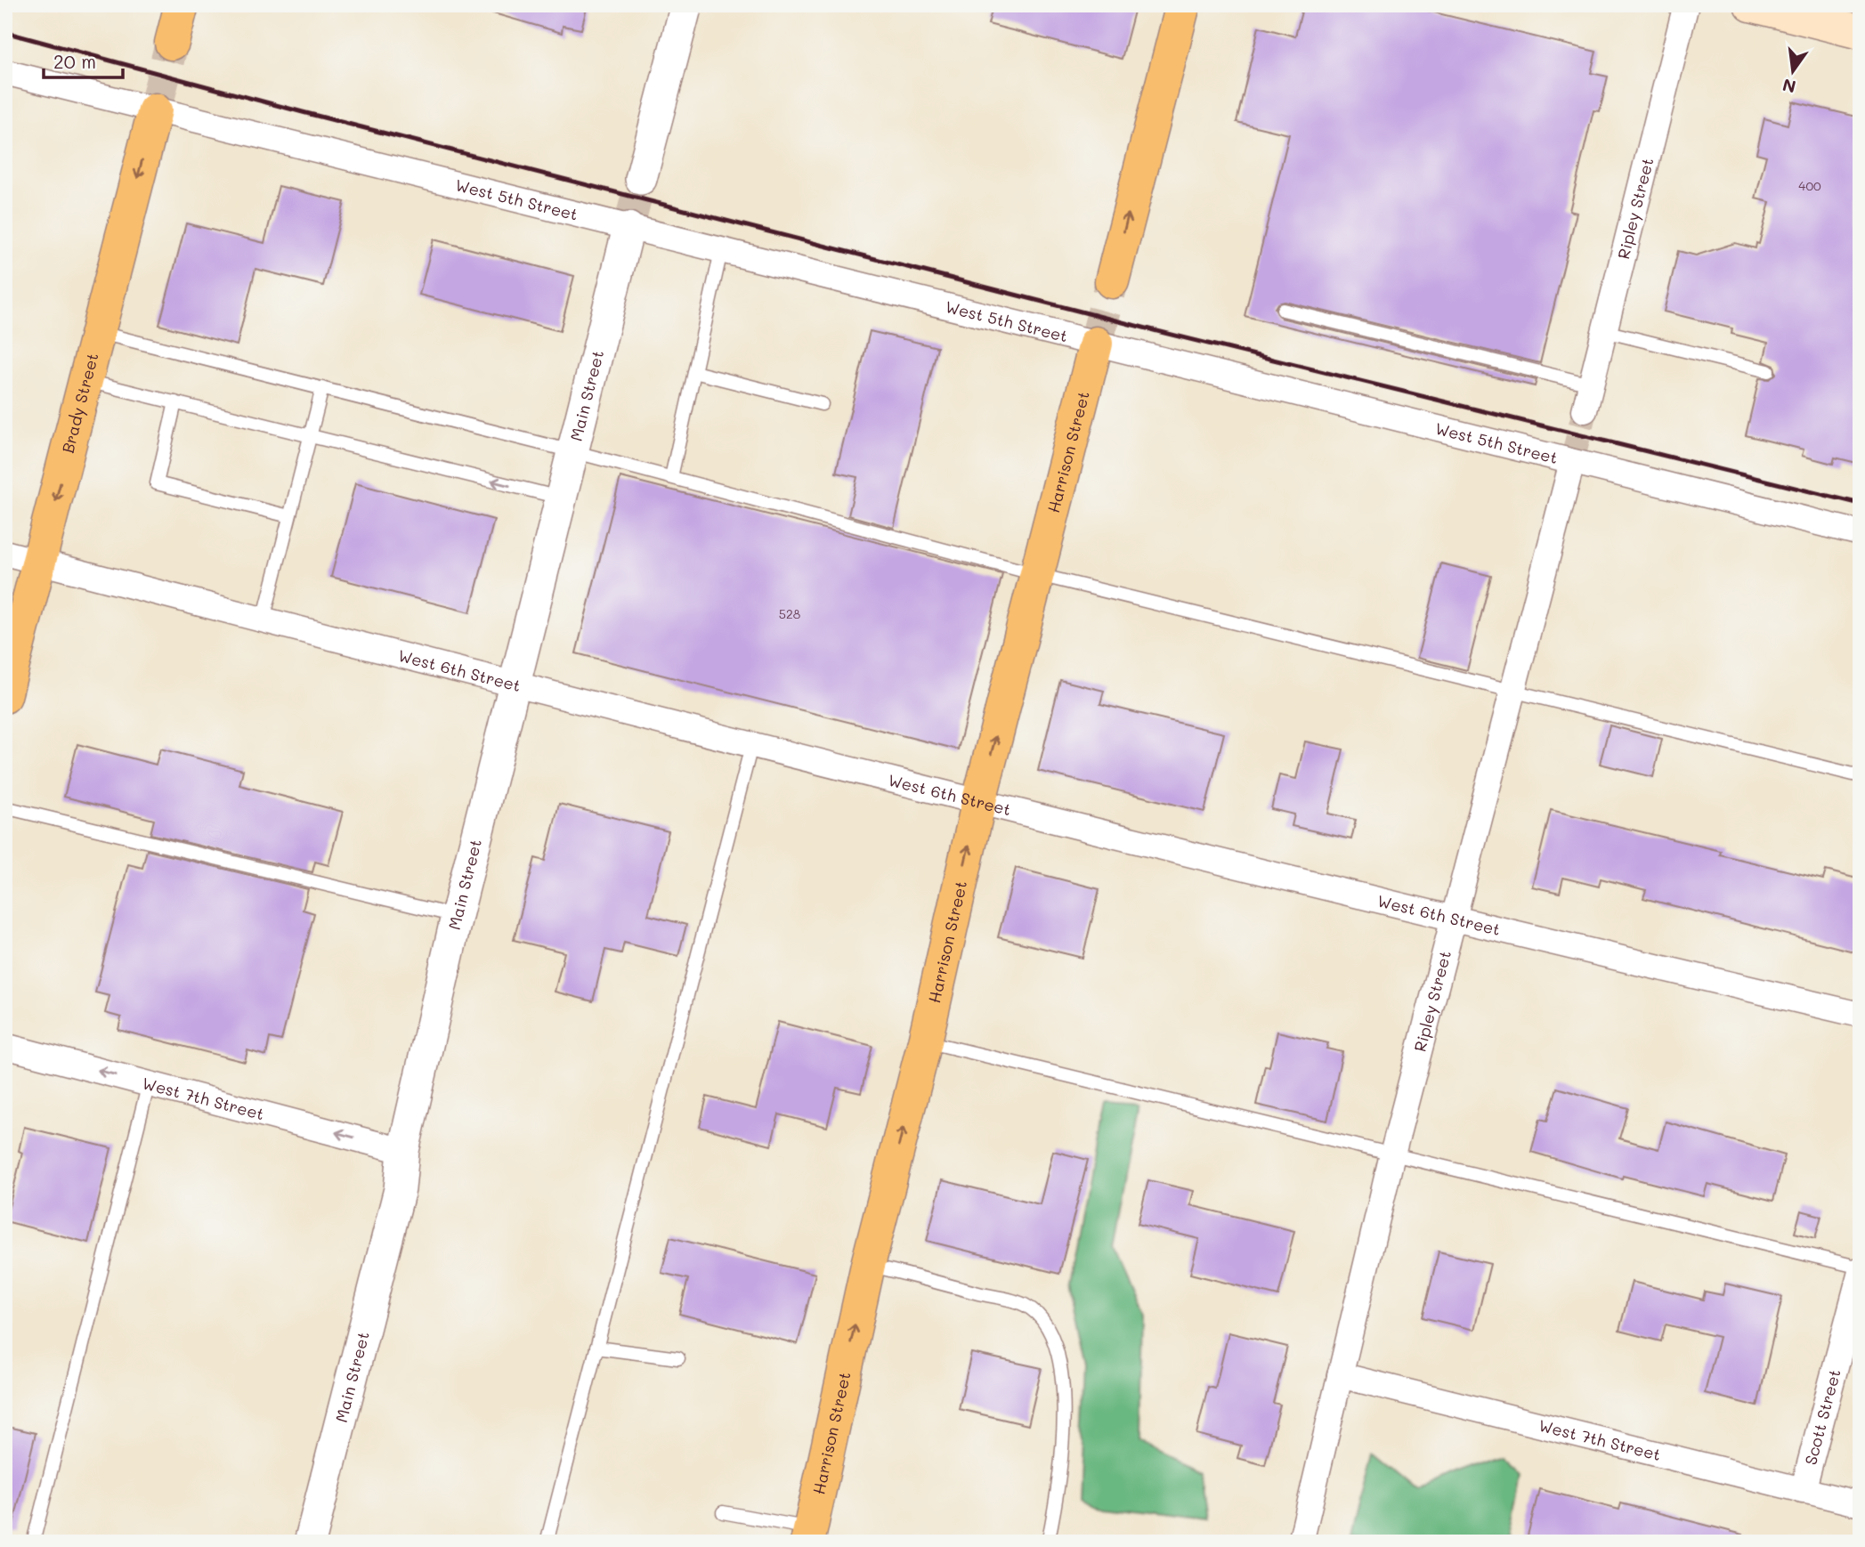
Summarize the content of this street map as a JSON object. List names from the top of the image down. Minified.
{"streets":{"highway":["Brady Street","Harrison Street"],"street":["West 5th Street","Ripley Street","Main Street","West 6th Street","West 7th Street","Scott Street"]},"crossings":[["West 5th Street","Ripley Street"],["West 5th Street","Main Street"],["West 5th Street","Brady Street"],["West 5th Street","Harrison Street"],["Ripley Street","West 6th Street"],["Ripley Street","West 7th Street"],["Main Street","West 6th Street"],["Main Street","West 7th Street"],["Brady Street","West 6th Street"],["Harrison Street","West 6th Street"],["West 7th Street","Scott Street"]],"one_way":["Brady Street","Harrison Street","West 7th Street"],"house_numbers":["400","528"],"scale_bar":"20 m","north":"bottom"}
